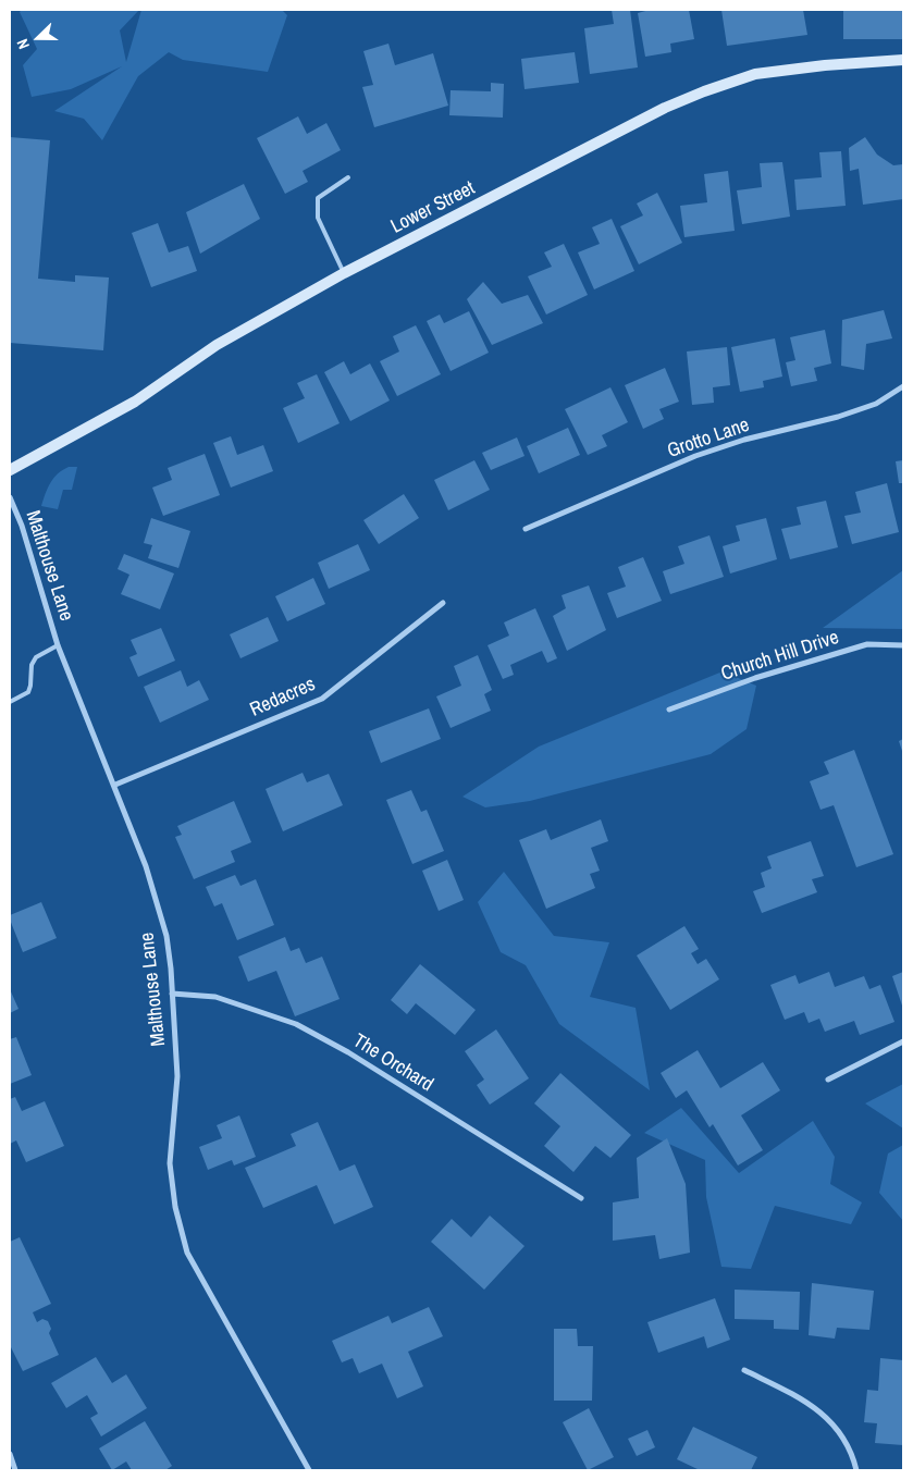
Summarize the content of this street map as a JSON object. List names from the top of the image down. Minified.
{"streets":{"street":["Lower Street","Grotto Lane","Malthouse Lane","Church Hill Drive","Redacres","The Orchard"]},"crossings":[["Malthouse Lane","Redacres"],["Malthouse Lane","The Orchard"]],"north":"left"}
